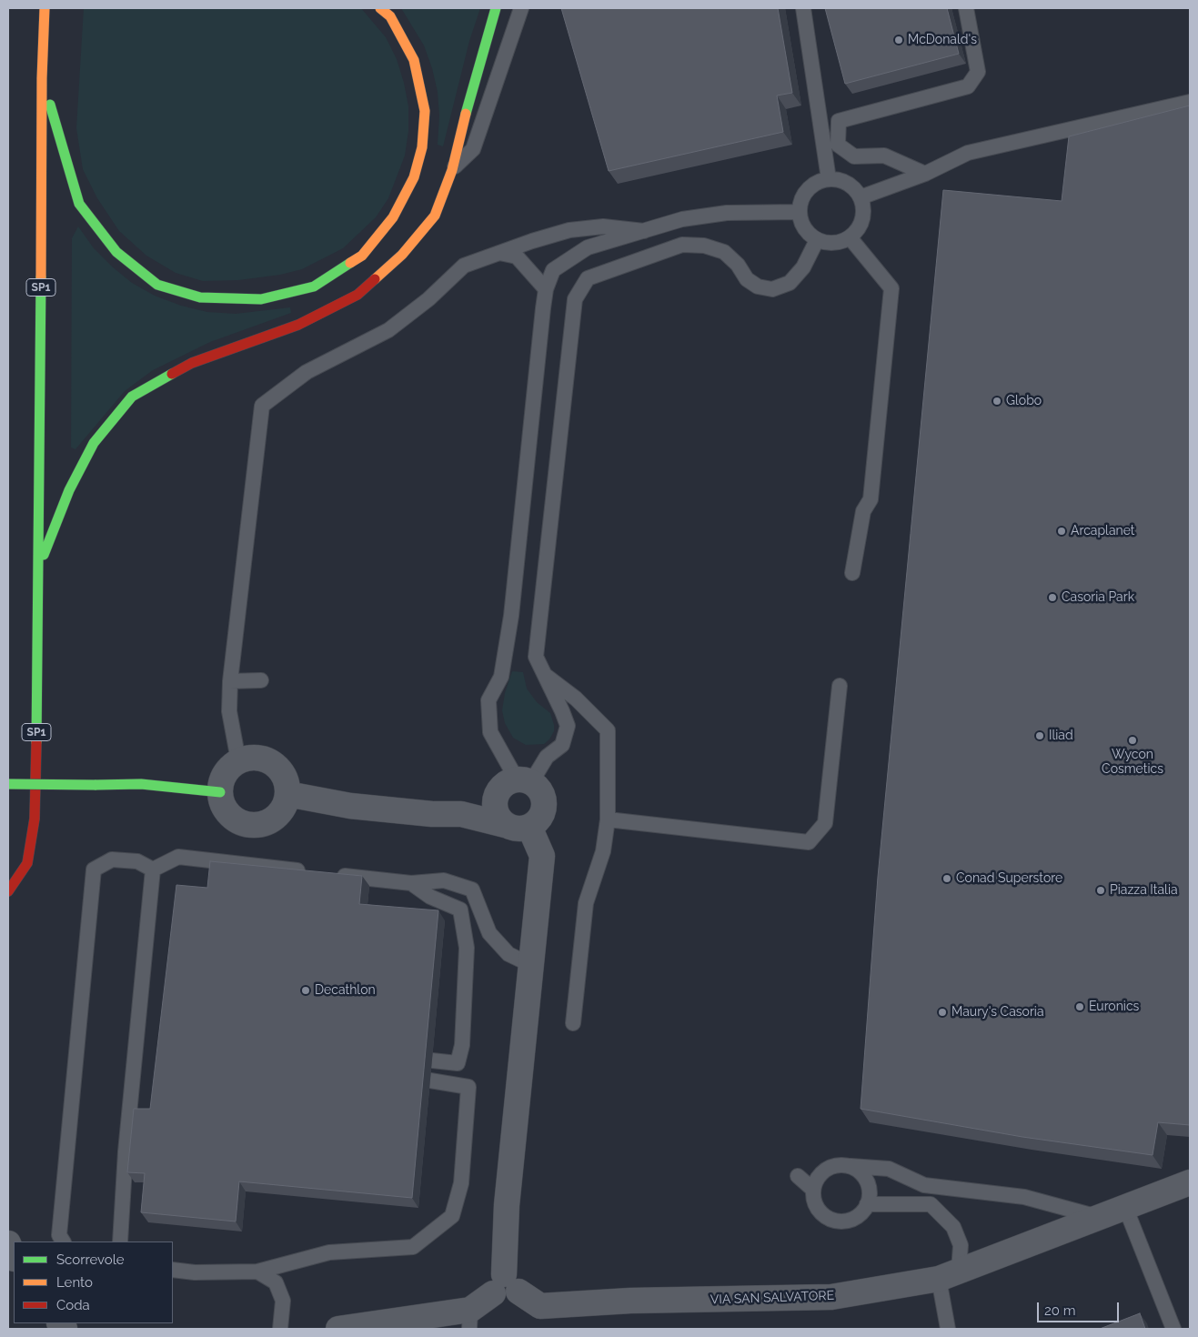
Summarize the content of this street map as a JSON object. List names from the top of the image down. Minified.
{"streets":{"highway":["SP1"],"street":["VIA SAN SALVATORE"]},"places":["McDonald's","Globo","Arcaplanet","Casoria Park","Iliad","Wycon Cosmetics","Conad Superstore","Piazza Italia","Decathlon","Euronics","Maury's Casoria"],"legend":["Scorrevole","Lento","Coda"],"scale_bar":"20 m"}
